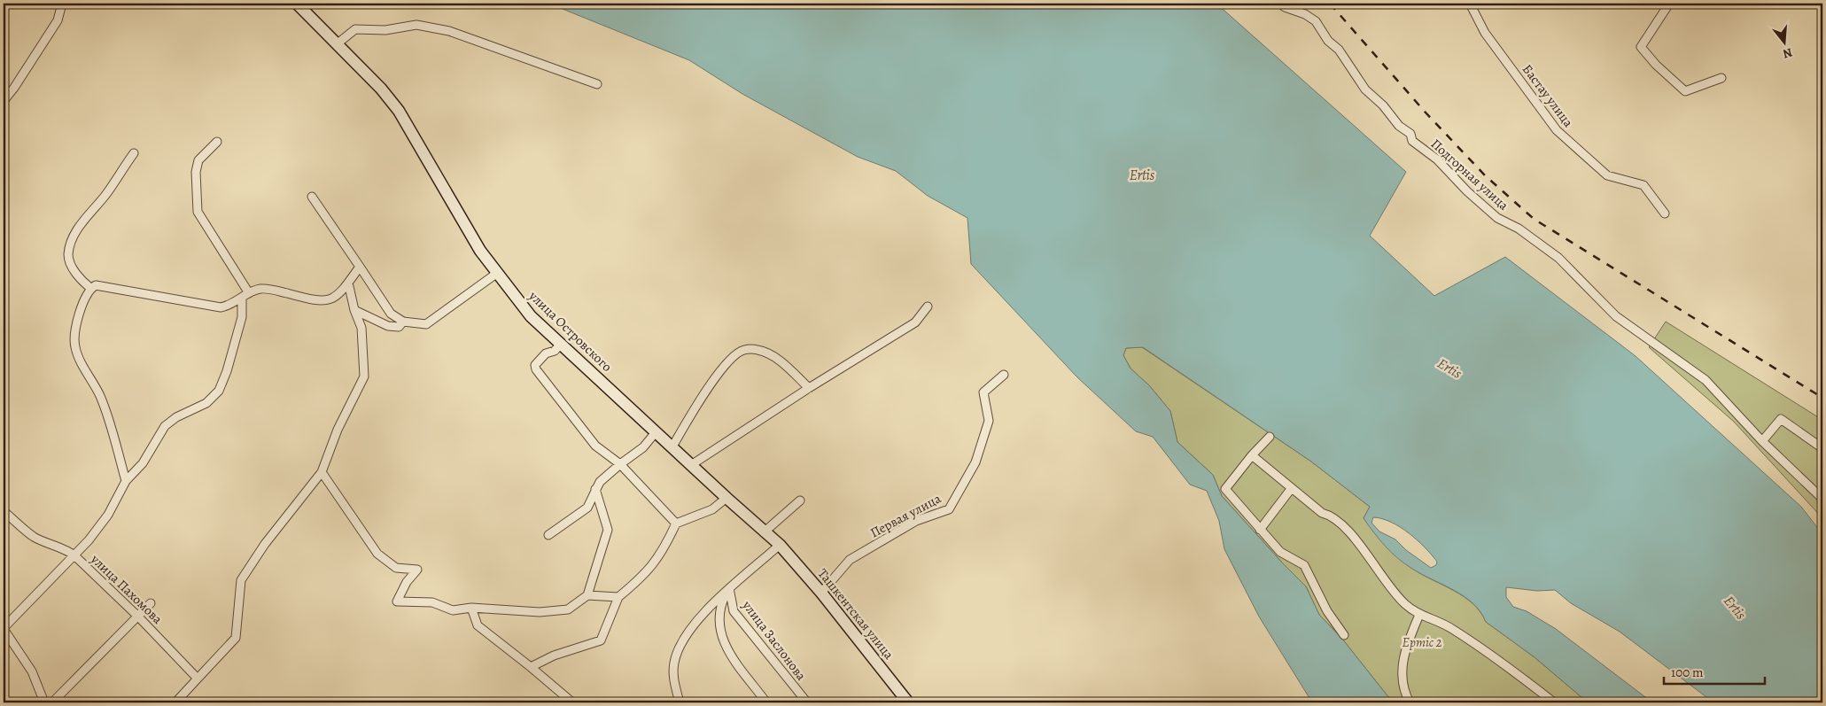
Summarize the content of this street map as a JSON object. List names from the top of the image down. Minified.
{"streets":{"main road":["улица Островского","Ташкентская улица"],"street":["Бастау улица","Подгорная улица","Первая улица","улица Пахомова","улица Заслонова"]},"crossings":[["улица Островского","Ташкентская улица"],["Первая улица","Ташкентская улица"]],"water":["Ertis"],"parks":["Ертіс 2"],"scale_bar":"100 m","north":"bottom"}
